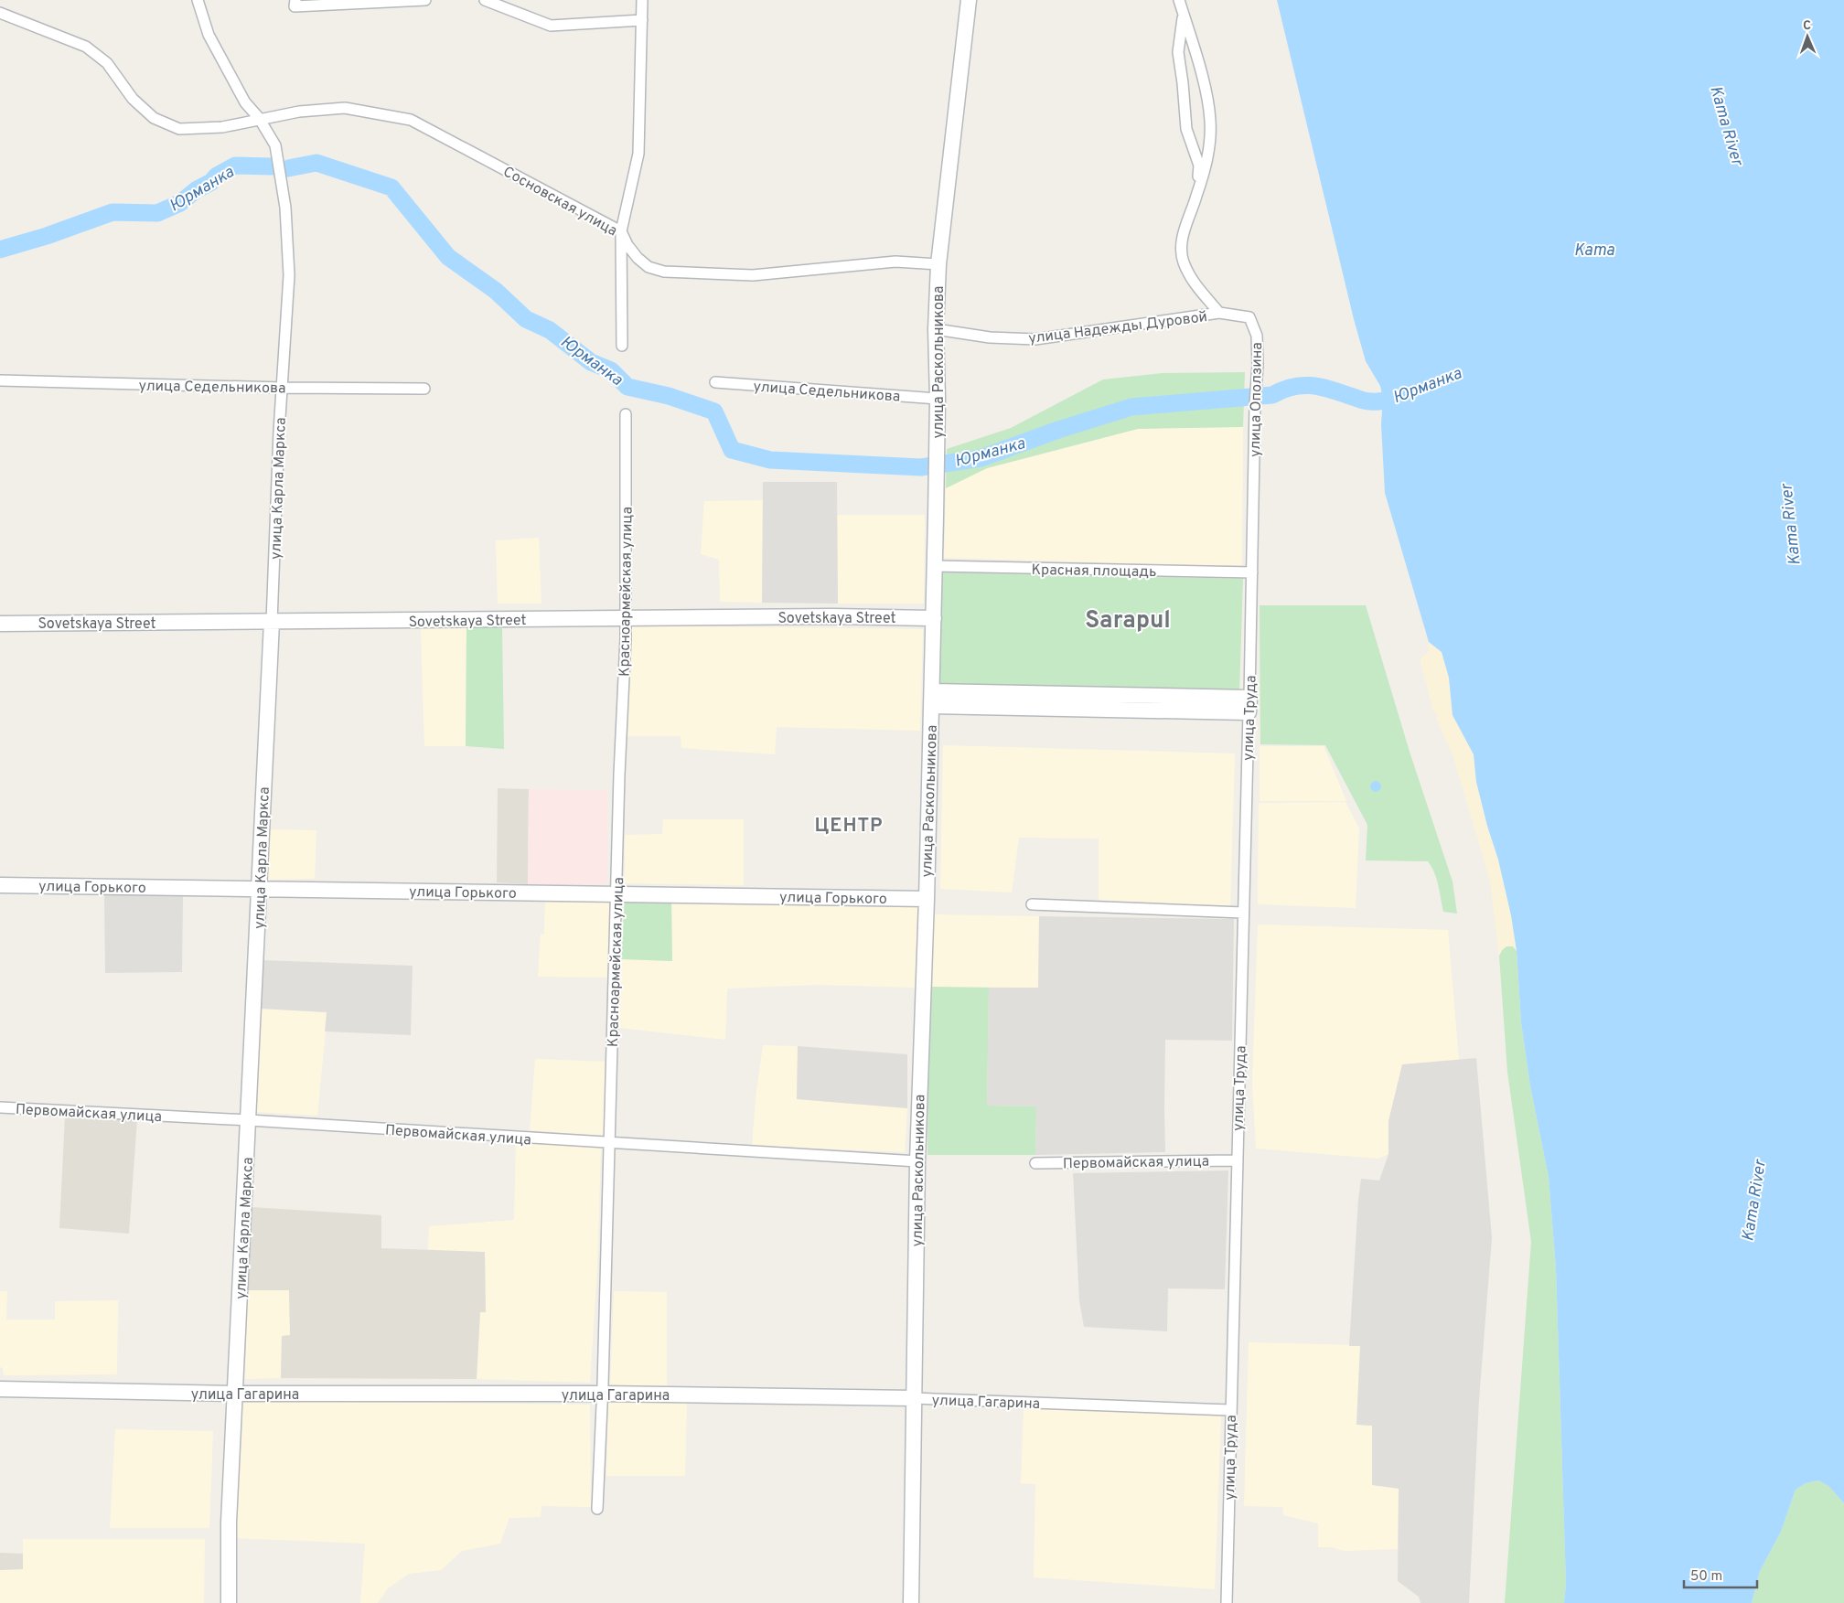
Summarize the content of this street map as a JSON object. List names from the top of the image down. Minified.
{"streets":{"main road":["улица Раскольникова","улица Карла Маркса","Sovetskaya Street","улица Труда","улица Горького","улица Гагарина"],"street":["Сосновская улица","улица Надежды Дуровой","улица Седельникова","улица Оползина","Красная площадь","Красноармейская улица","Первомайская улица"]},"crossings":[["Сосновская улица","улица Раскольникова"],["Сосновская улица","улица Карла Маркса"],["улица Надежды Дуровой","улица Раскольникова"],["улица Надежды Дуровой","улица Оползина"],["улица Раскольникова","улица Седельникова"],["улица Раскольникова","Красная площадь"],["улица Раскольникова","Sovetskaya Street"],["улица Раскольникова","улица Горького"],["улица Раскольникова","Первомайская улица"],["улица Раскольникова","улица Гагарина"],["улица Седельникова","улица Карла Маркса"],["улица Оползина","Красная площадь"],["улица Оползина","улица Труда"],["улица Карла Маркса","Sovetskaya Street"],["улица Карла Маркса","улица Горького"],["улица Карла Маркса","Первомайская улица"],["улица Карла Маркса","улица Гагарина"],["Красная площадь","улица Труда"],["Красноармейская улица","Sovetskaya Street"],["Красноармейская улица","улица Горького"],["Красноармейская улица","Первомайская улица"],["Красноармейская улица","улица Гагарина"],["улица Труда","Первомайская улица"],["улица Труда","улица Гагарина"]],"districts":["Sarapul","ЦЕНТР"],"water":["Kama River","Юрманка","Kama"],"scale_bar":"50 m","north":"top"}
